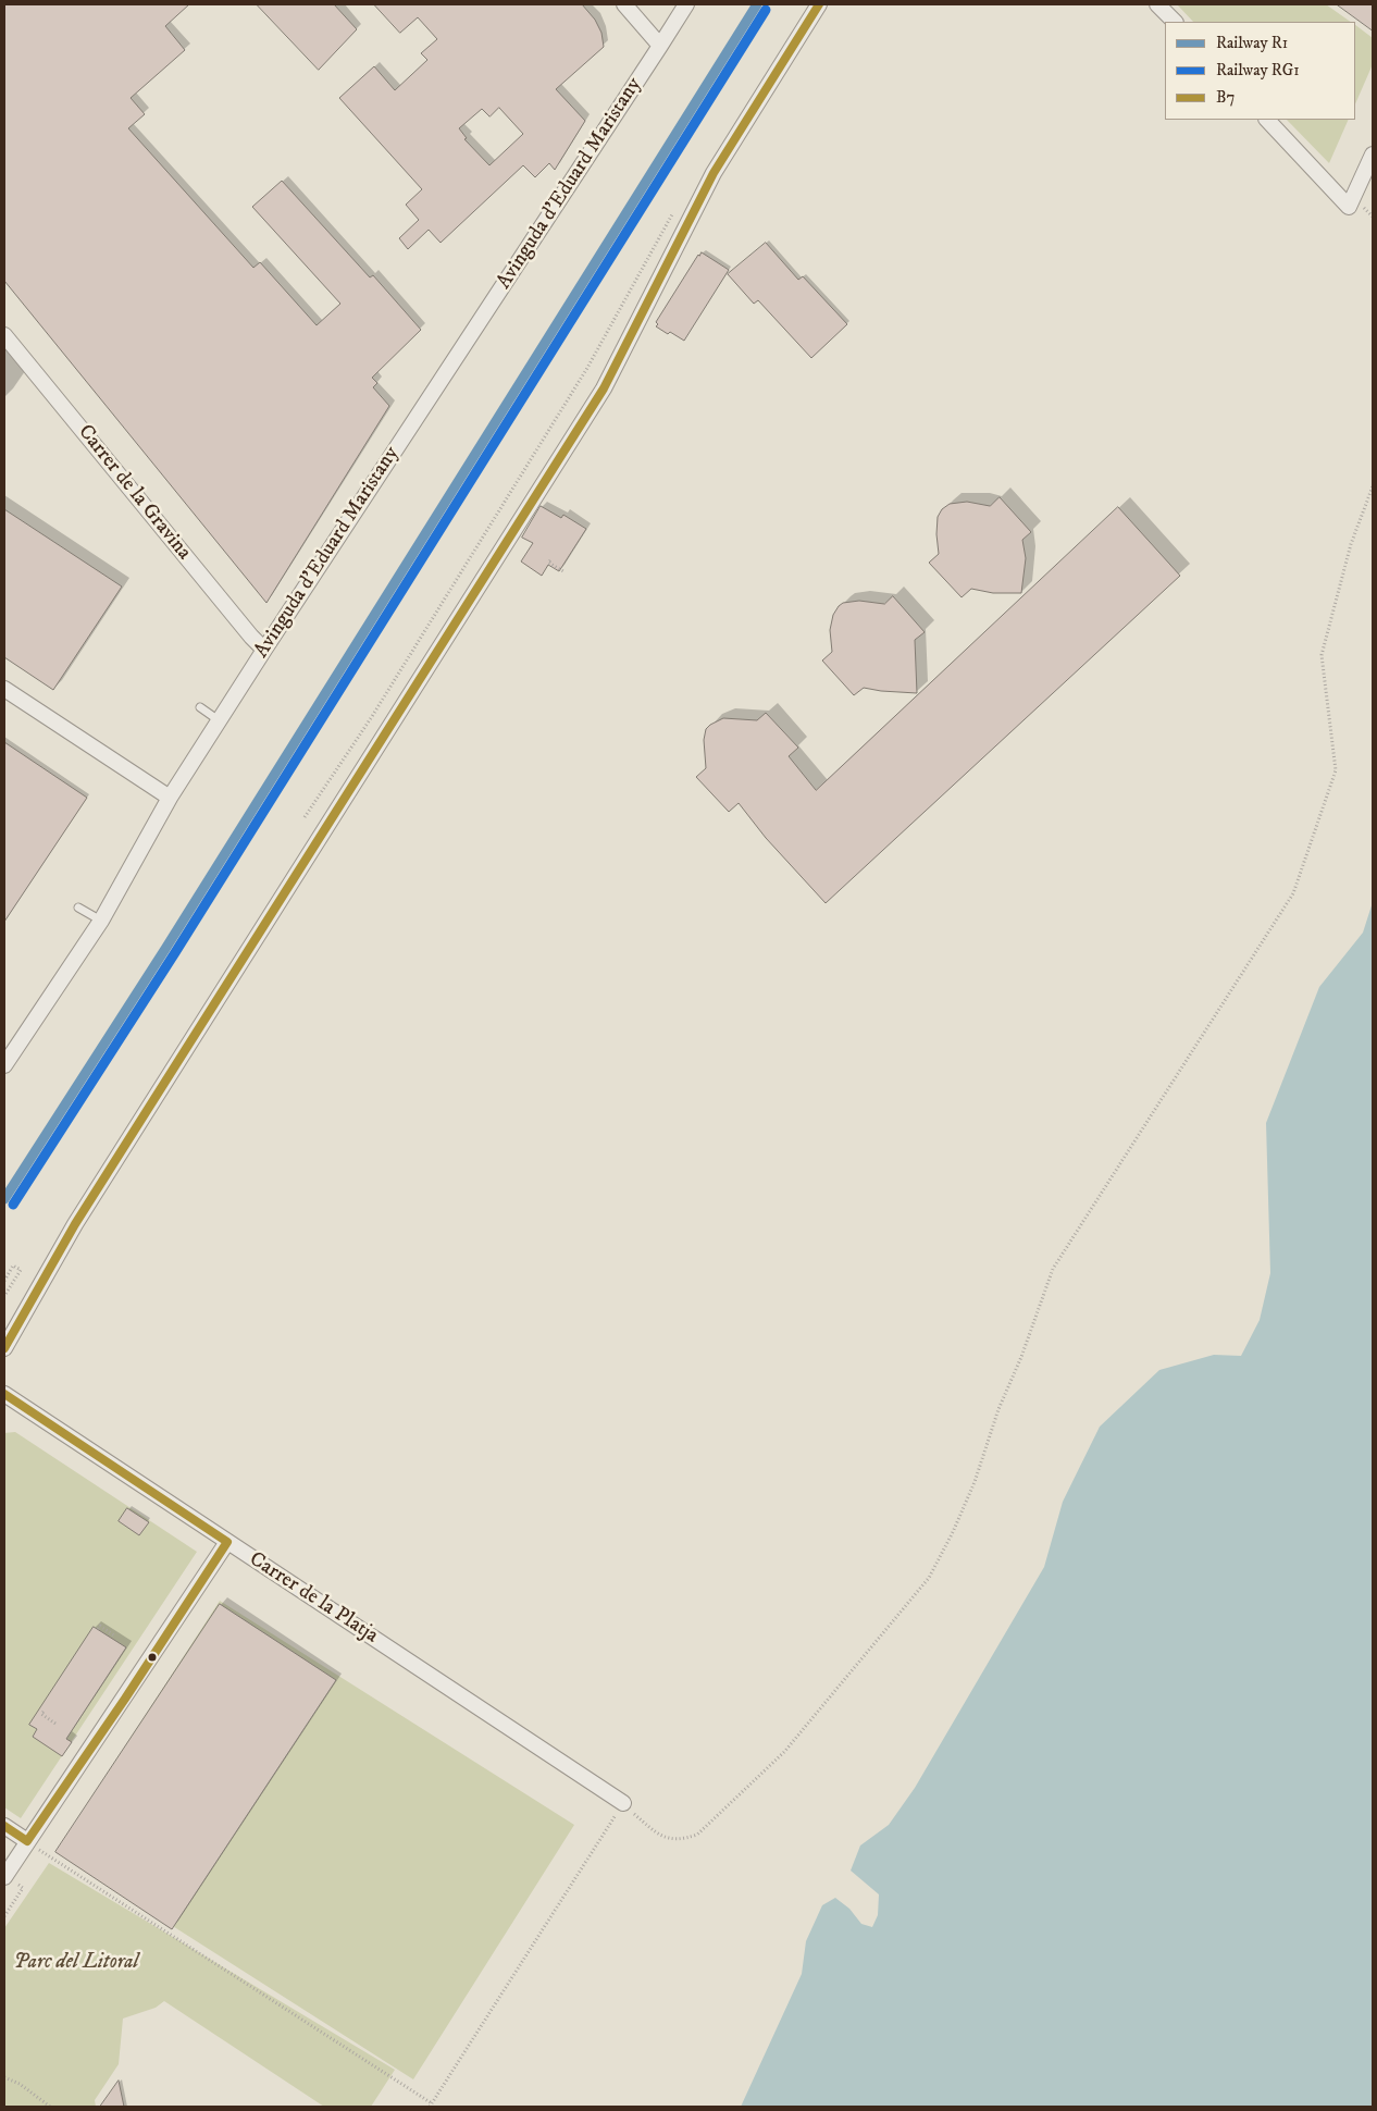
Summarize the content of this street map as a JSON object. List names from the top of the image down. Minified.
{"streets":{"street":["Avinguda d'Eduard Maristany","Carrer de la Gravina","Carrer de la Platja"]},"crossings":[["Avinguda d'Eduard Maristany","Carrer de la Gravina"]],"parks":["Parc del Litoral"],"lines":["rail line R1","transit line B7","rail line RG1"],"legend":["Railway R1","Railway RG1","B7"]}
